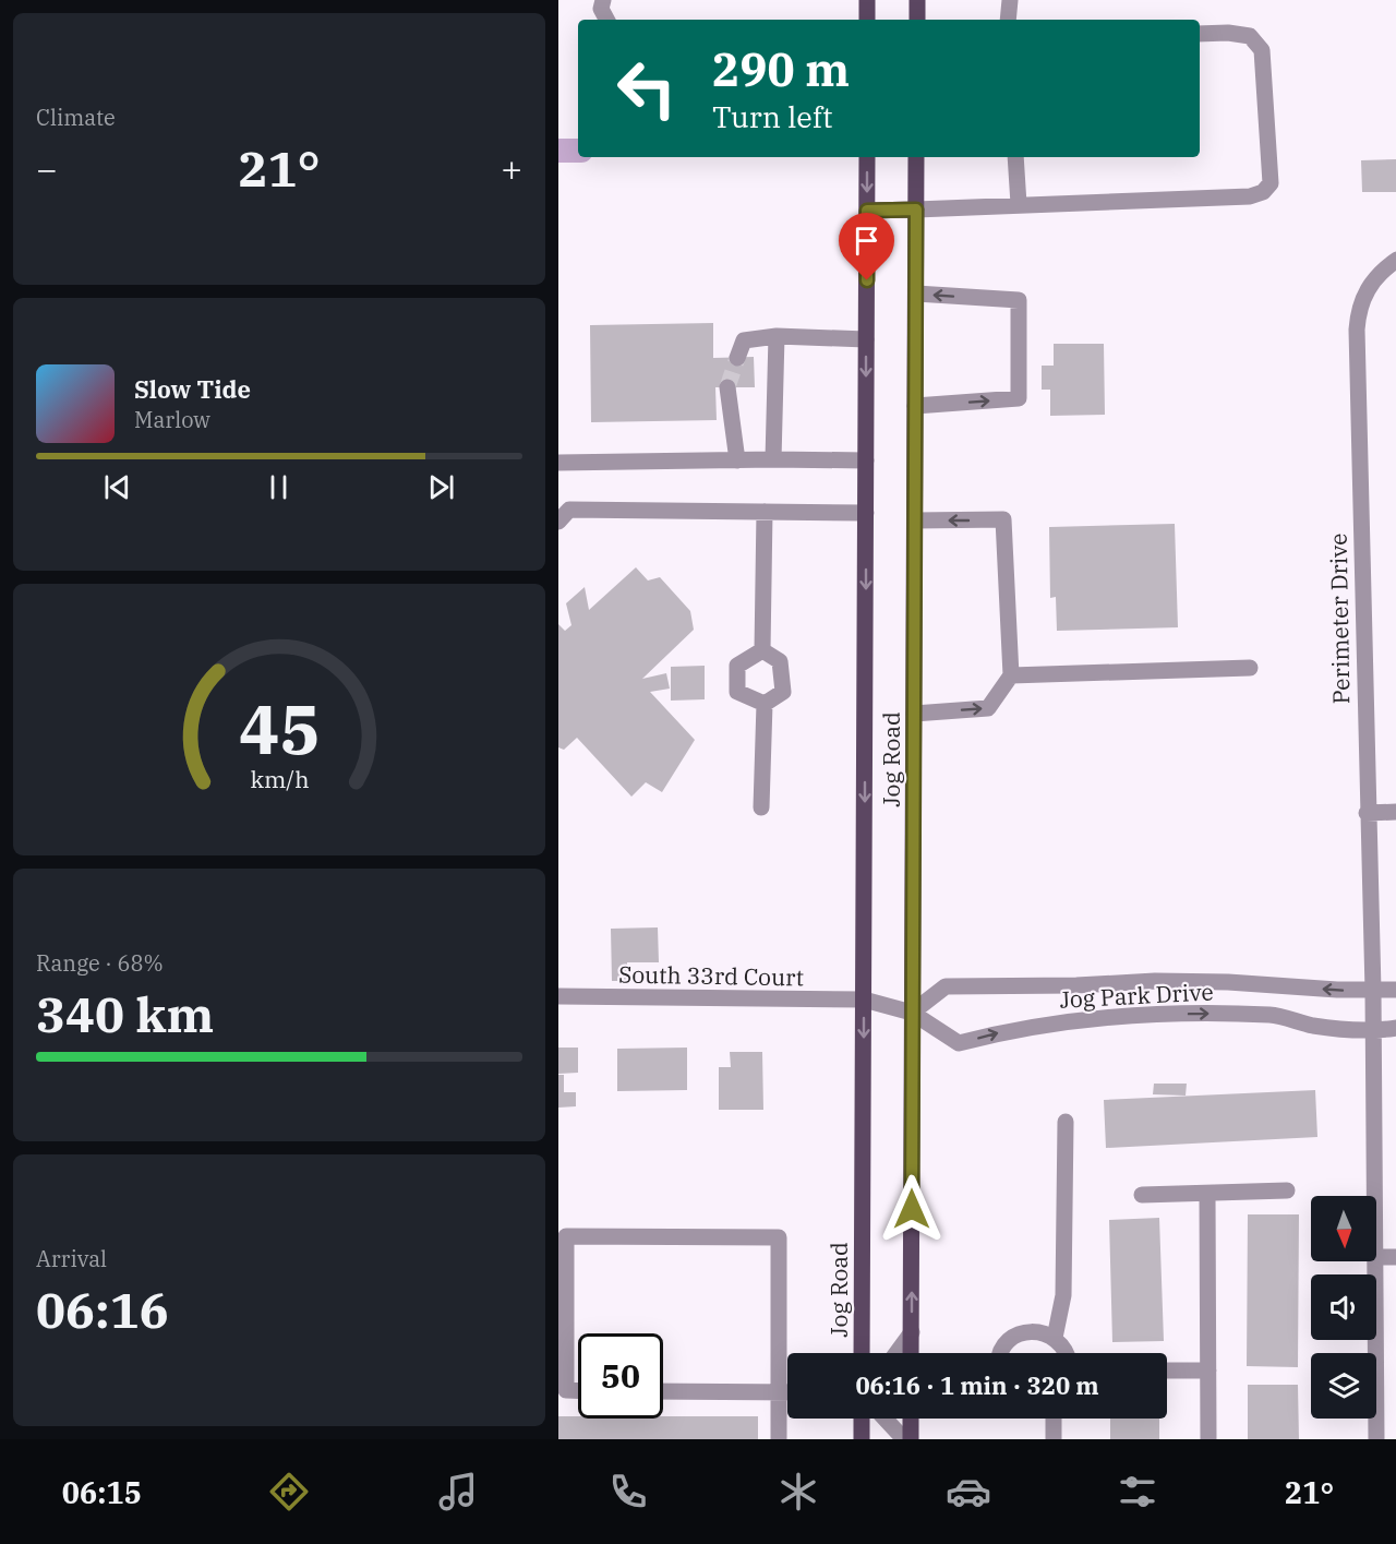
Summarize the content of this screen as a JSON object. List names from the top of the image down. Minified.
{"streets":{"main road":["Jog Road"],"street":["Perimeter Drive","South 33rd Court","Jog Park Drive"]},"crossings":[["Perimeter Drive","Jog Park Drive"],["Jog Road","South 33rd Court"],["Jog Road","Jog Park Drive"],["South 33rd Court","Jog Park Drive"]],"north":"bottom","page":{"tile":["Climate",["Range · 68%","340 km"],["Arrival","06:16"]],"turn":["290 m","Turn left"],"heat":["−","21°","+"],"song":["Slow Tide","Marlow"],"limit":"50","trip":"06:16 · 1 min · 320 m","tabs":["06:15","21°"],"gauge":["45","km/h"]}}
